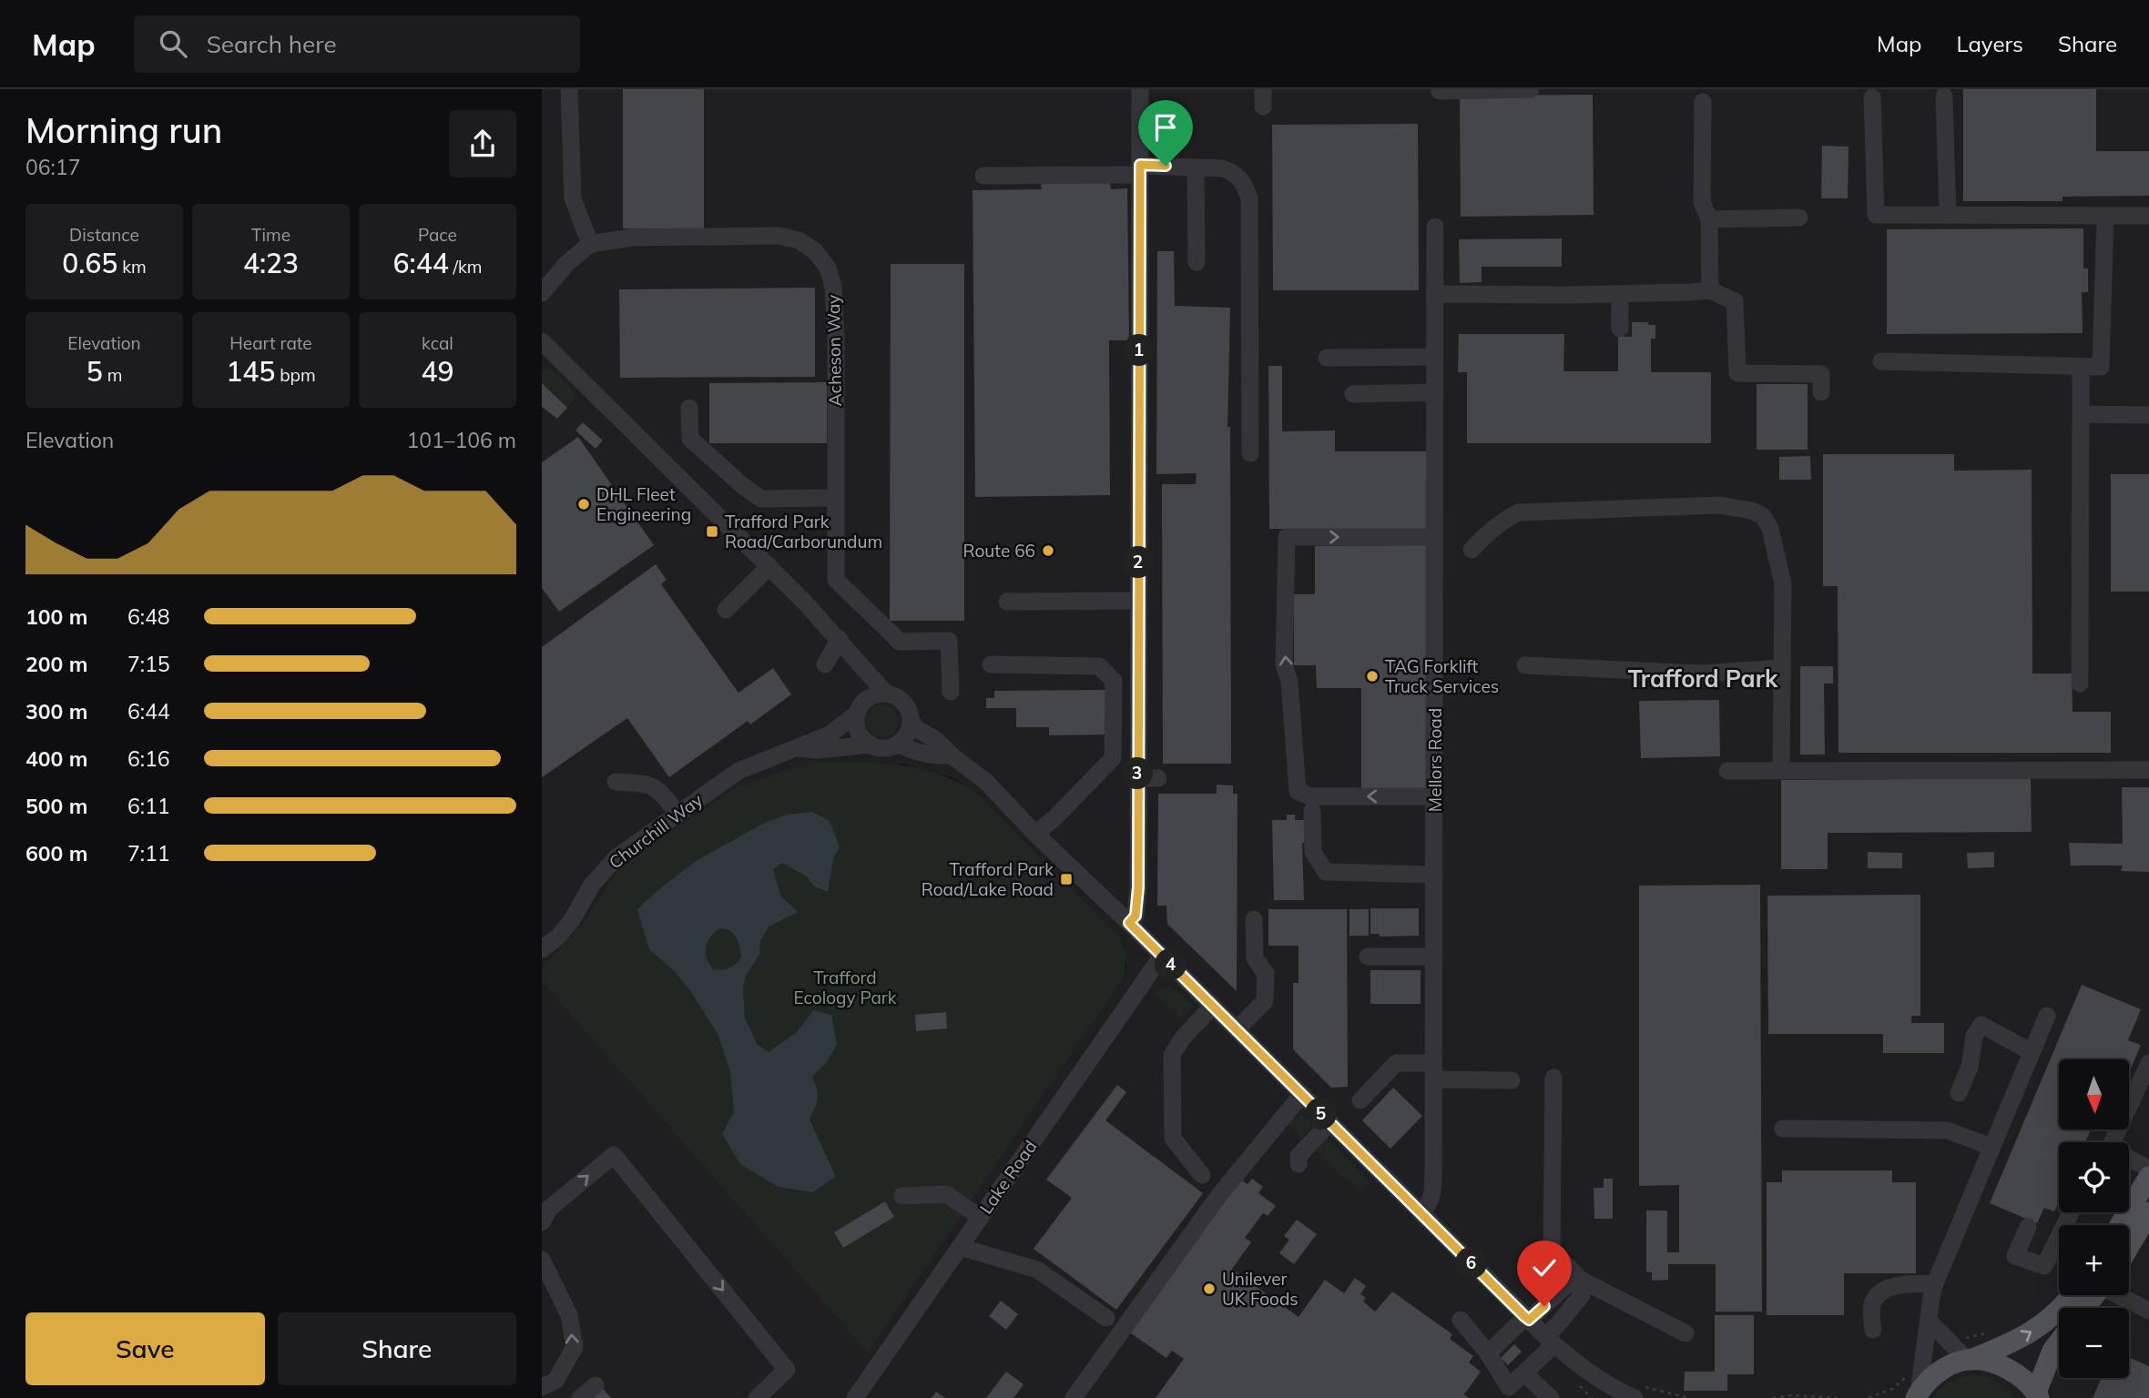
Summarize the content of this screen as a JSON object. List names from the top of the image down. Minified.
{"streets":{"street":["Acheson Way","Mellors Road","Churchill Way","Lake Road"]},"districts":["Trafford Park"],"parks":["Trafford Ecology Park"],"places":{"other":["DHL Fleet Engineering","Route 66","TAG Forklift Truck Services","Unilever UK Foods"],"transit":["Trafford Park Road/Carborundum","Trafford Park Road/Lake Road"]},"north":"bottom","page":{"header":"Map","search":"Search here","nav":["Map","Layers","Share"],"heading":["Morning run","06:17"],"stats":[["Distance","0.65 km"],["Time","4:23"],["Pace","6:44 /km"],["Elevation","5 m"],["Heart rate","145 bpm"],["kcal","49"]],"pins":["1","2","3","4","5","6"],"chart":["Elevation","101–106 m"],"list":[{"name":"100 m","note":"6:48"},{"name":"200 m","note":"7:15"},{"name":"300 m","note":"6:44"},{"name":"400 m","note":"6:16"},{"name":"500 m","note":"6:11"},{"name":"600 m","note":"7:11"}],"map_buttons":["+","−"],"buttons":["Save","Share"]}}
